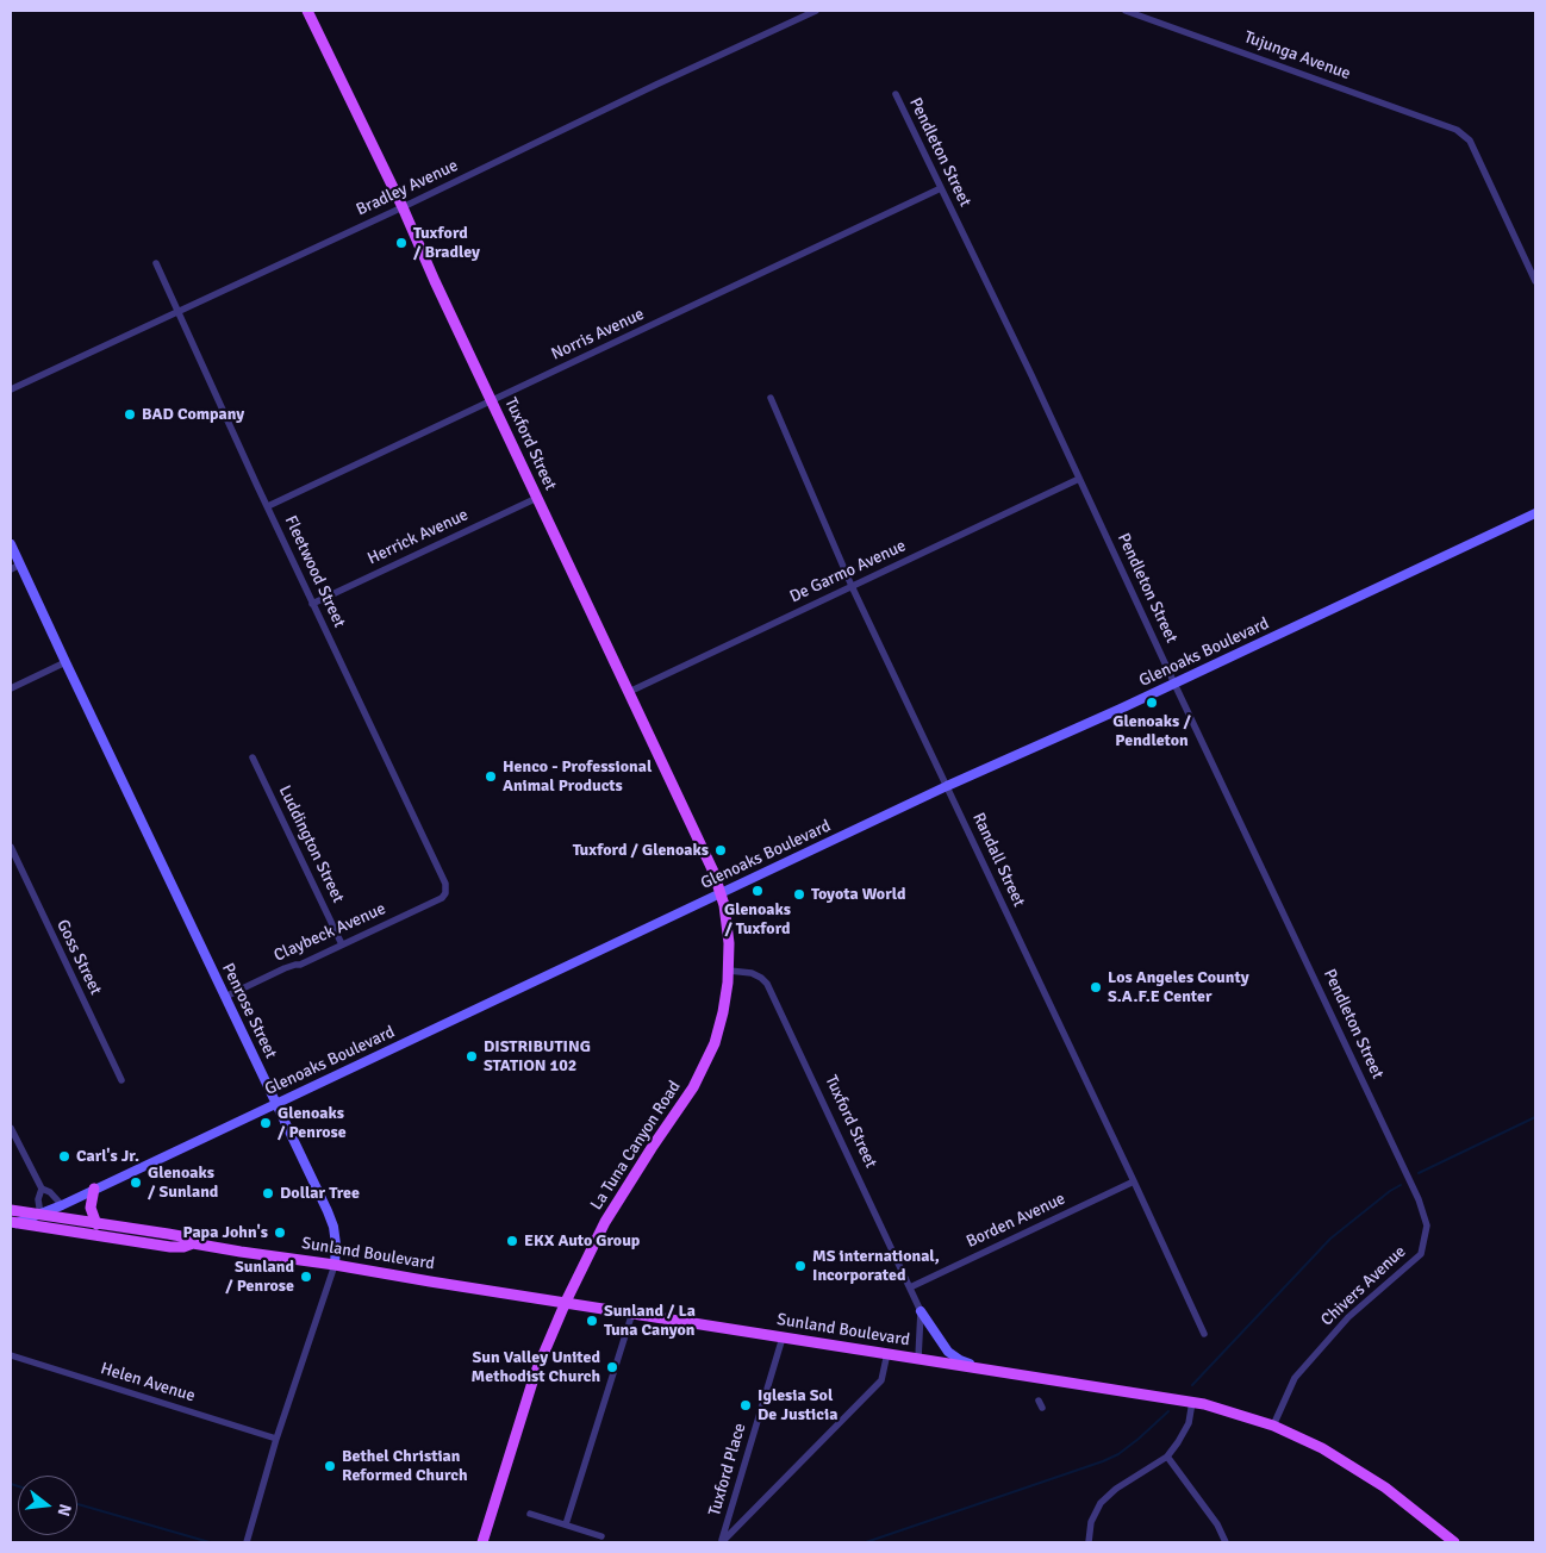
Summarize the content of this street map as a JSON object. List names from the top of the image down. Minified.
{"streets":{"main road":["Tuxford Street","Glenoaks Boulevard","Penrose Street","La Tuna Canyon Road","Sunland Boulevard"],"street":["Tujunga Avenue","Pendleton Street","Bradley Avenue","Norris Avenue","Herrick Avenue","Fleetwood Street","De Garmo Avenue","Luddington Street","Randall Street","Claybeck Avenue","Goss Street","Borden Avenue","Chivers Avenue","Helen Avenue","Tuxford Place"]},"crossings":[["Pendleton Street","Norris Avenue"],["Pendleton Street","De Garmo Avenue"],["Pendleton Street","Glenoaks Boulevard"],["Pendleton Street","Chivers Avenue"],["Bradley Avenue","Tuxford Street"],["Bradley Avenue","Fleetwood Street"],["Norris Avenue","Tuxford Street"],["Norris Avenue","Fleetwood Street"],["Tuxford Street","Herrick Avenue"],["Tuxford Street","De Garmo Avenue"],["Tuxford Street","Glenoaks Boulevard"],["Tuxford Street","La Tuna Canyon Road"],["Tuxford Street","Borden Avenue"],["Tuxford Street","Sunland Boulevard"],["Herrick Avenue","Fleetwood Street"],["Fleetwood Street","Claybeck Avenue"],["De Garmo Avenue","Randall Street"],["Glenoaks Boulevard","Randall Street"],["Glenoaks Boulevard","Penrose Street"],["Glenoaks Boulevard","La Tuna Canyon Road"],["Glenoaks Boulevard","Sunland Boulevard"],["Luddington Street","Claybeck Avenue"],["Randall Street","Borden Avenue"],["Claybeck Avenue","Penrose Street"],["Penrose Street","Sunland Boulevard"],["Penrose Street","Helen Avenue"],["La Tuna Canyon Road","Sunland Boulevard"],["Sunland Boulevard","Chivers Avenue"],["Sunland Boulevard","Tuxford Place"]],"places":["Tuxford / Bradley","BAD Company","Glenoaks / Pendleton","Henco - Professional Animal Products","Tuxford / Glenoaks","Glenoaks / Tuxford","Toyota World","Los Angeles County S.A.F.E Center","DISTRIBUTING STATION 102","Glenoaks / Penrose","Carl's Jr.","Glenoaks / Sunland","Dollar Tree","Papa John's","EKX Auto Group","MS international, Incorporated","Sunland / Penrose","Sunland / La Tuna Canyon","Sun Valley United Methodist Church","Iglesia Sol De Justicia","Bethel Christian Reformed Church"],"north":"right"}
